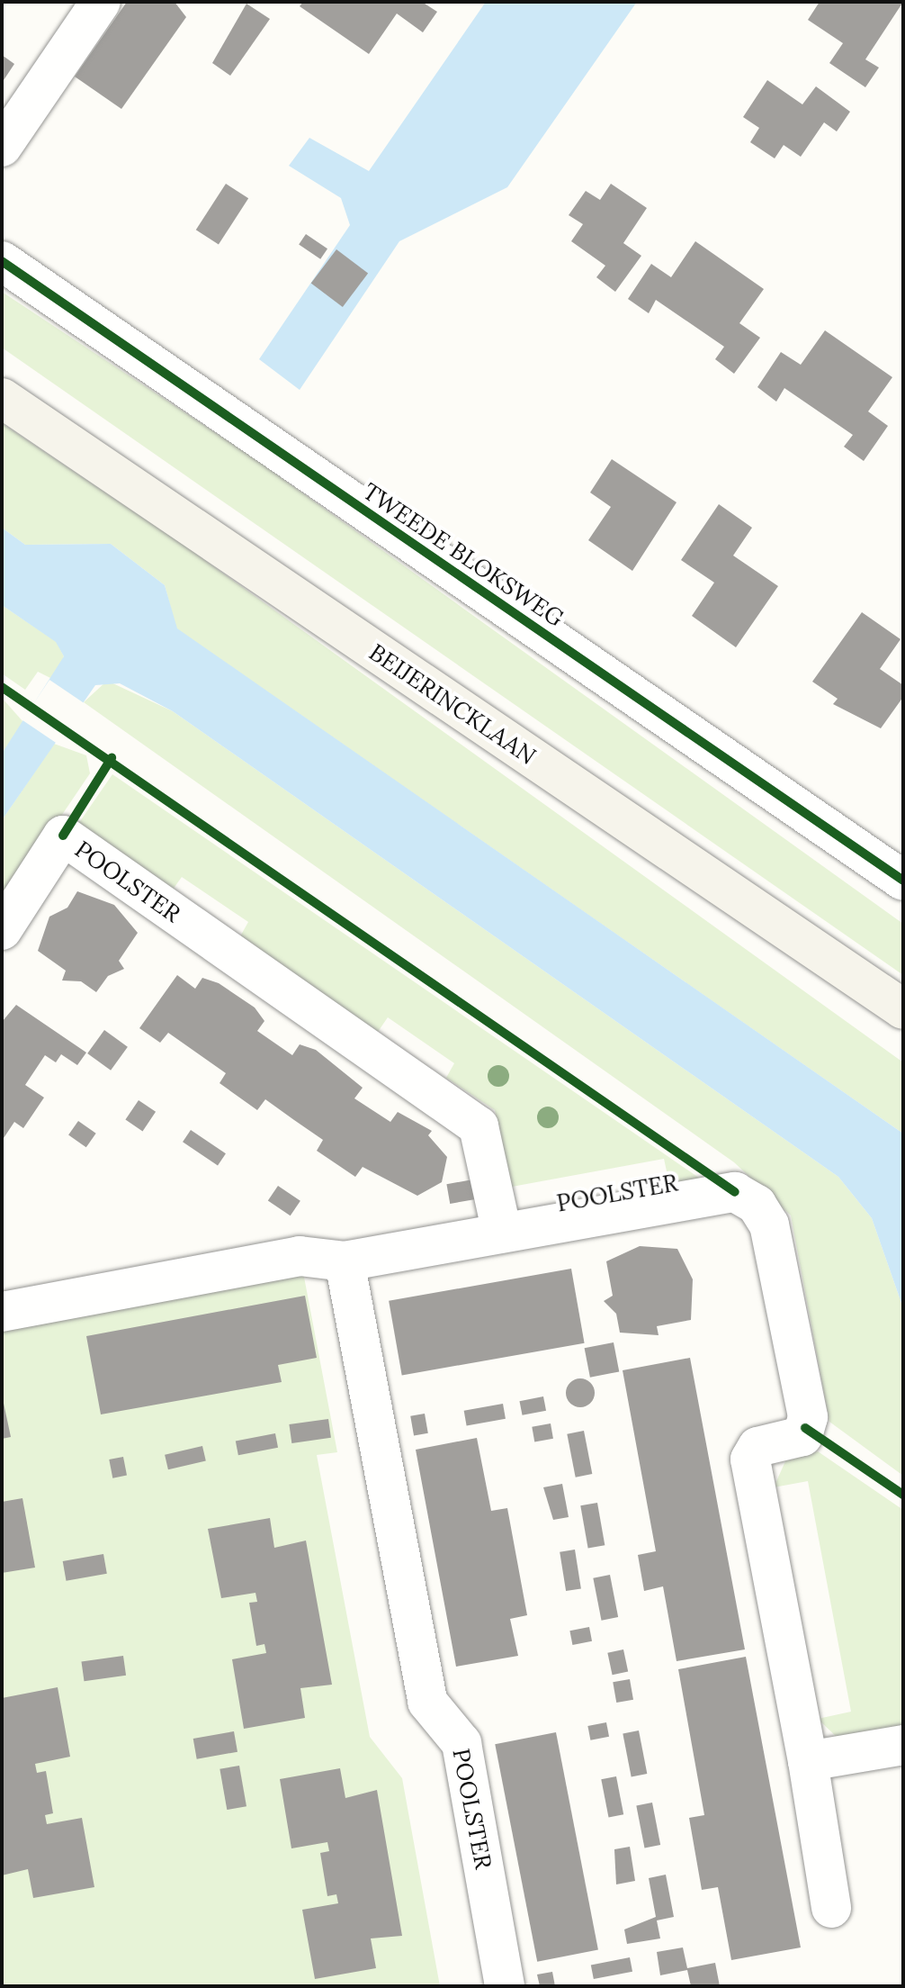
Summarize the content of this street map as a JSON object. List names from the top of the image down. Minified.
{"streets":{"main road":["BEIJERINCKLAAN"],"street":["TWEEDE BLOKSWEG","POOLSTER"]}}
